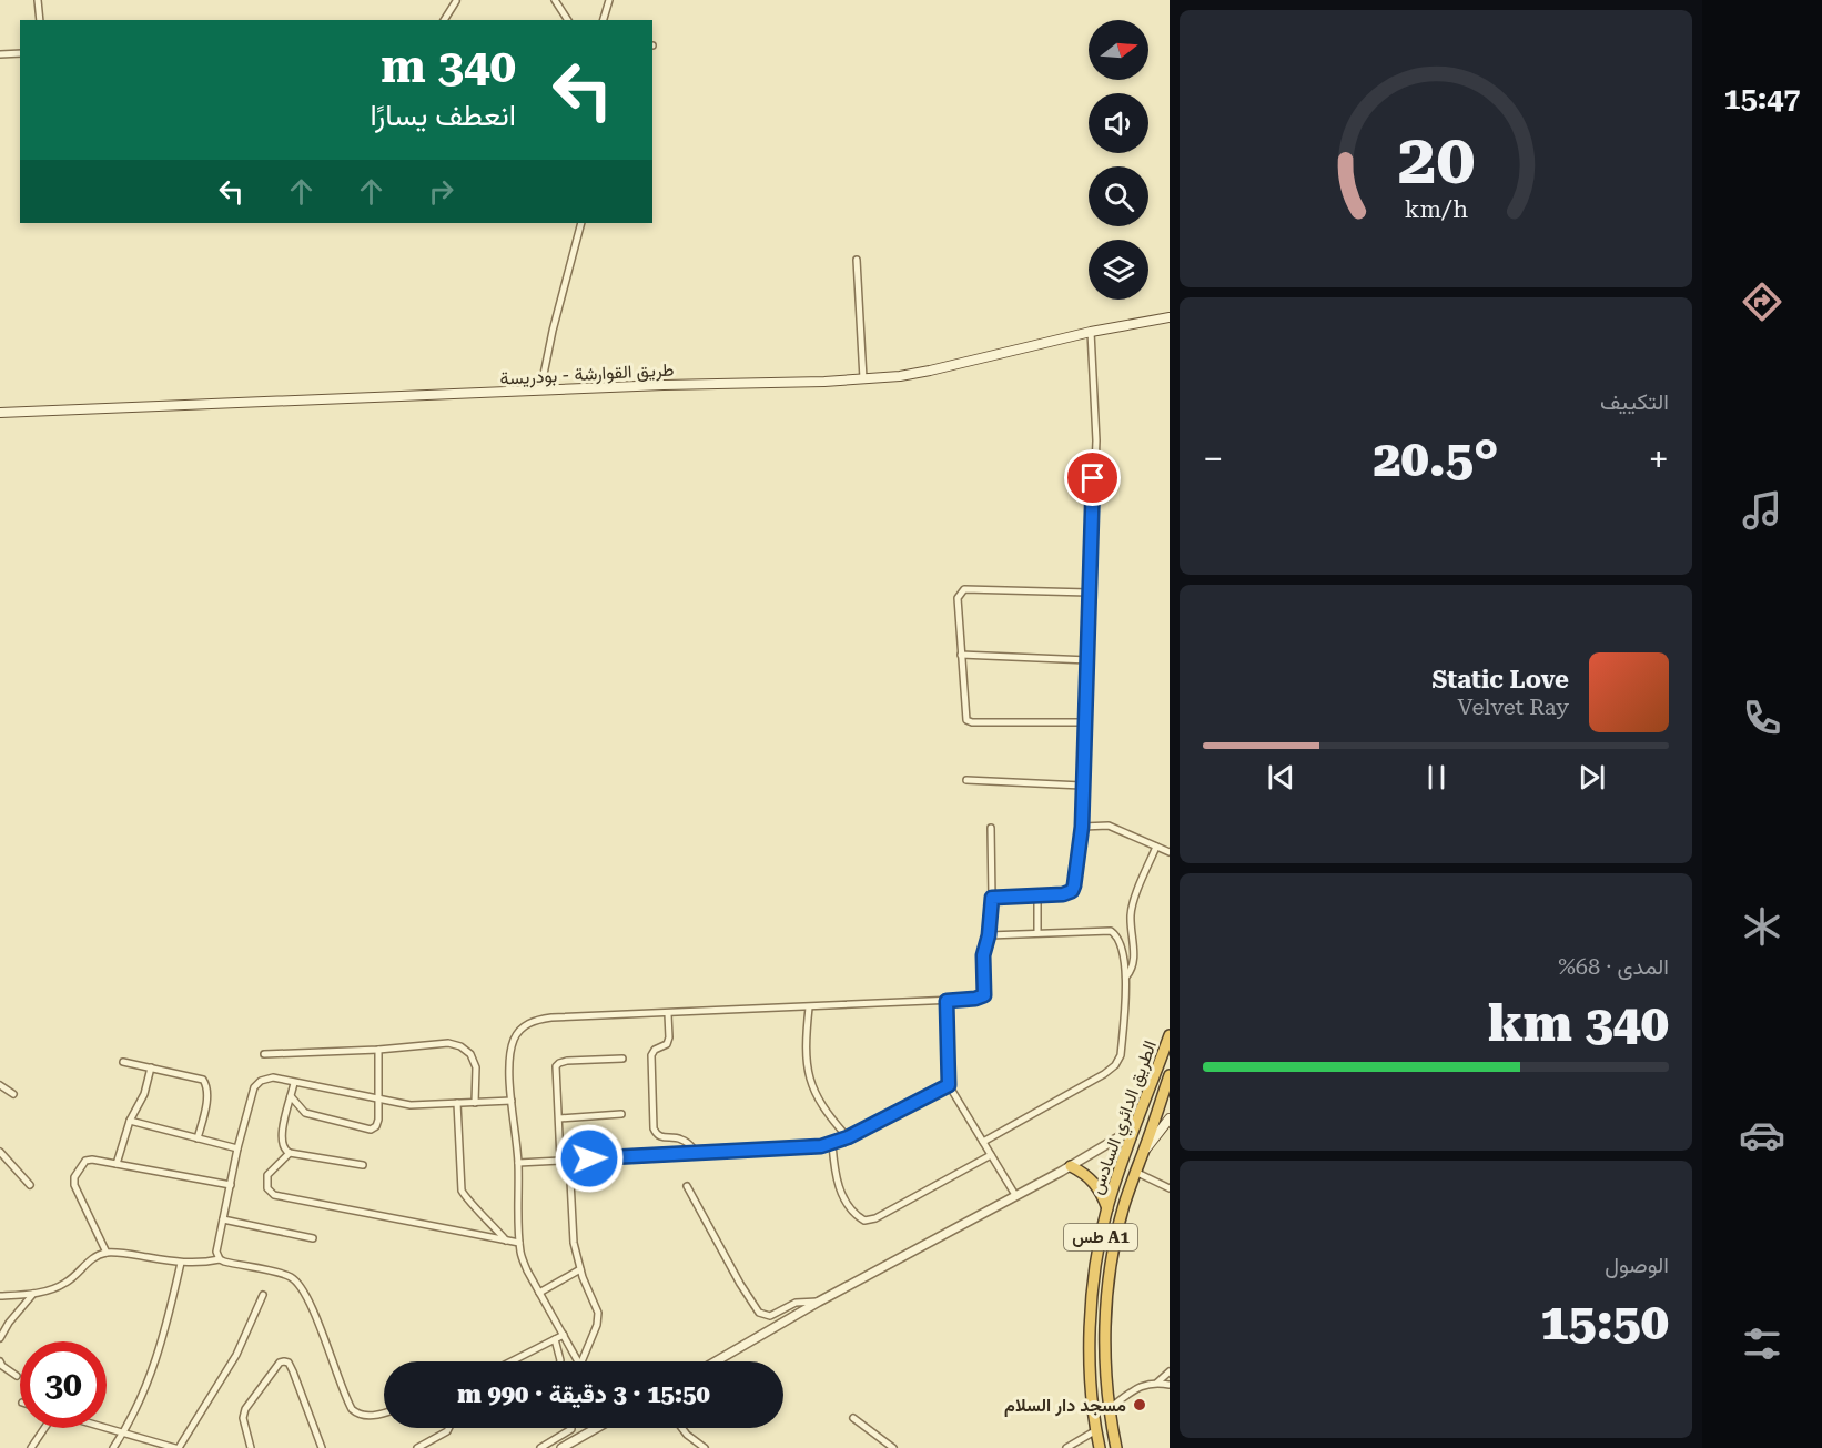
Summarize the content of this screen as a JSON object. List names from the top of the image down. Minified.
{"streets":{"highway":["الطريق الدائري السادس","طس A1"],"main road":["طريق القوارشة - بودريسة"]},"places":["مسجد دار السلام"],"north":"right","page":{"tabs":"15:47","turn":["340 m","انعطف يسارًا"],"tile":["التكييف",["المدى · 68%","340 km"],["الوصول","15:50"]],"heat":["−","20.5°","+"],"song":["Static Love","Velvet Ray"],"limit":"30","trip":"15:50 · 3 دقيقة · 990 m","gauge":["20","km/h"]}}
